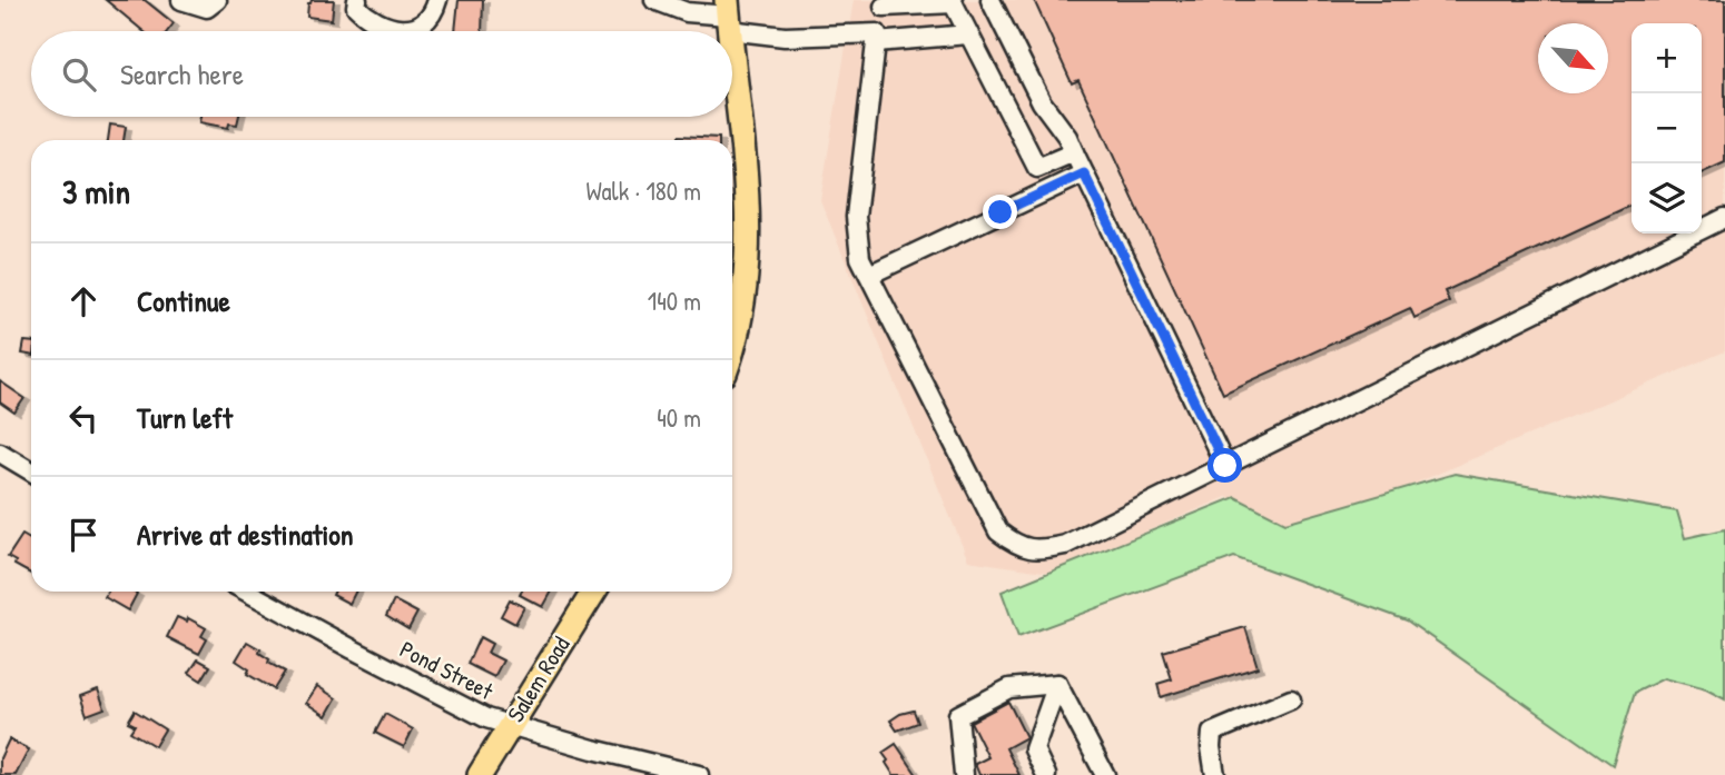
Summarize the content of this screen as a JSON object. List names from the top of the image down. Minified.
{"streets":{"main road":["Salem Road"],"street":["Pond Street"]},"crossings":[["Pond Street","Salem Road"]],"north":"bottom right","page":{"map_buttons":["+","−"],"search":"Search here","heading":["3 min","Walk · 180 m"],"list":[["Continue","140 m"],["Turn left","40 m"],"Arrive at destination"]}}
